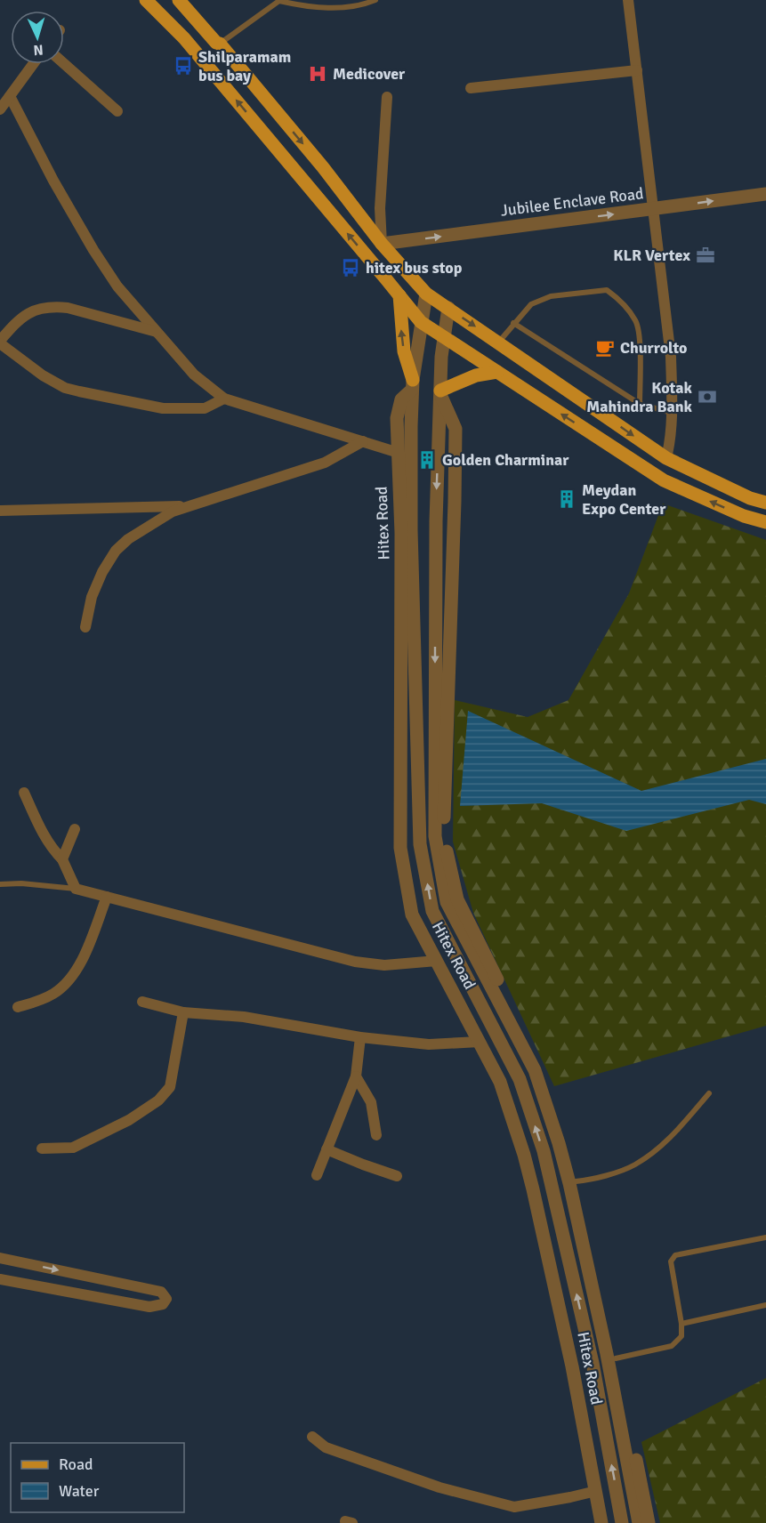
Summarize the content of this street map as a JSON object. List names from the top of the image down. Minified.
{"streets":{"street":["Jubilee Enclave Road","Hitex Road"]},"one_way":["Jubilee Enclave Road"],"places":{"bus stop":["Shilparamam bus bay","hitex bus stop"],"hospital":["Medicover"],"office":["KLR Vertex"],"cafe":["Churrolto"],"bank":["Kotak Mahindra Bank"],"building":["Golden Charminar","Meydan Expo Center"]},"legend":["Road","Water"],"north":"bottom"}
